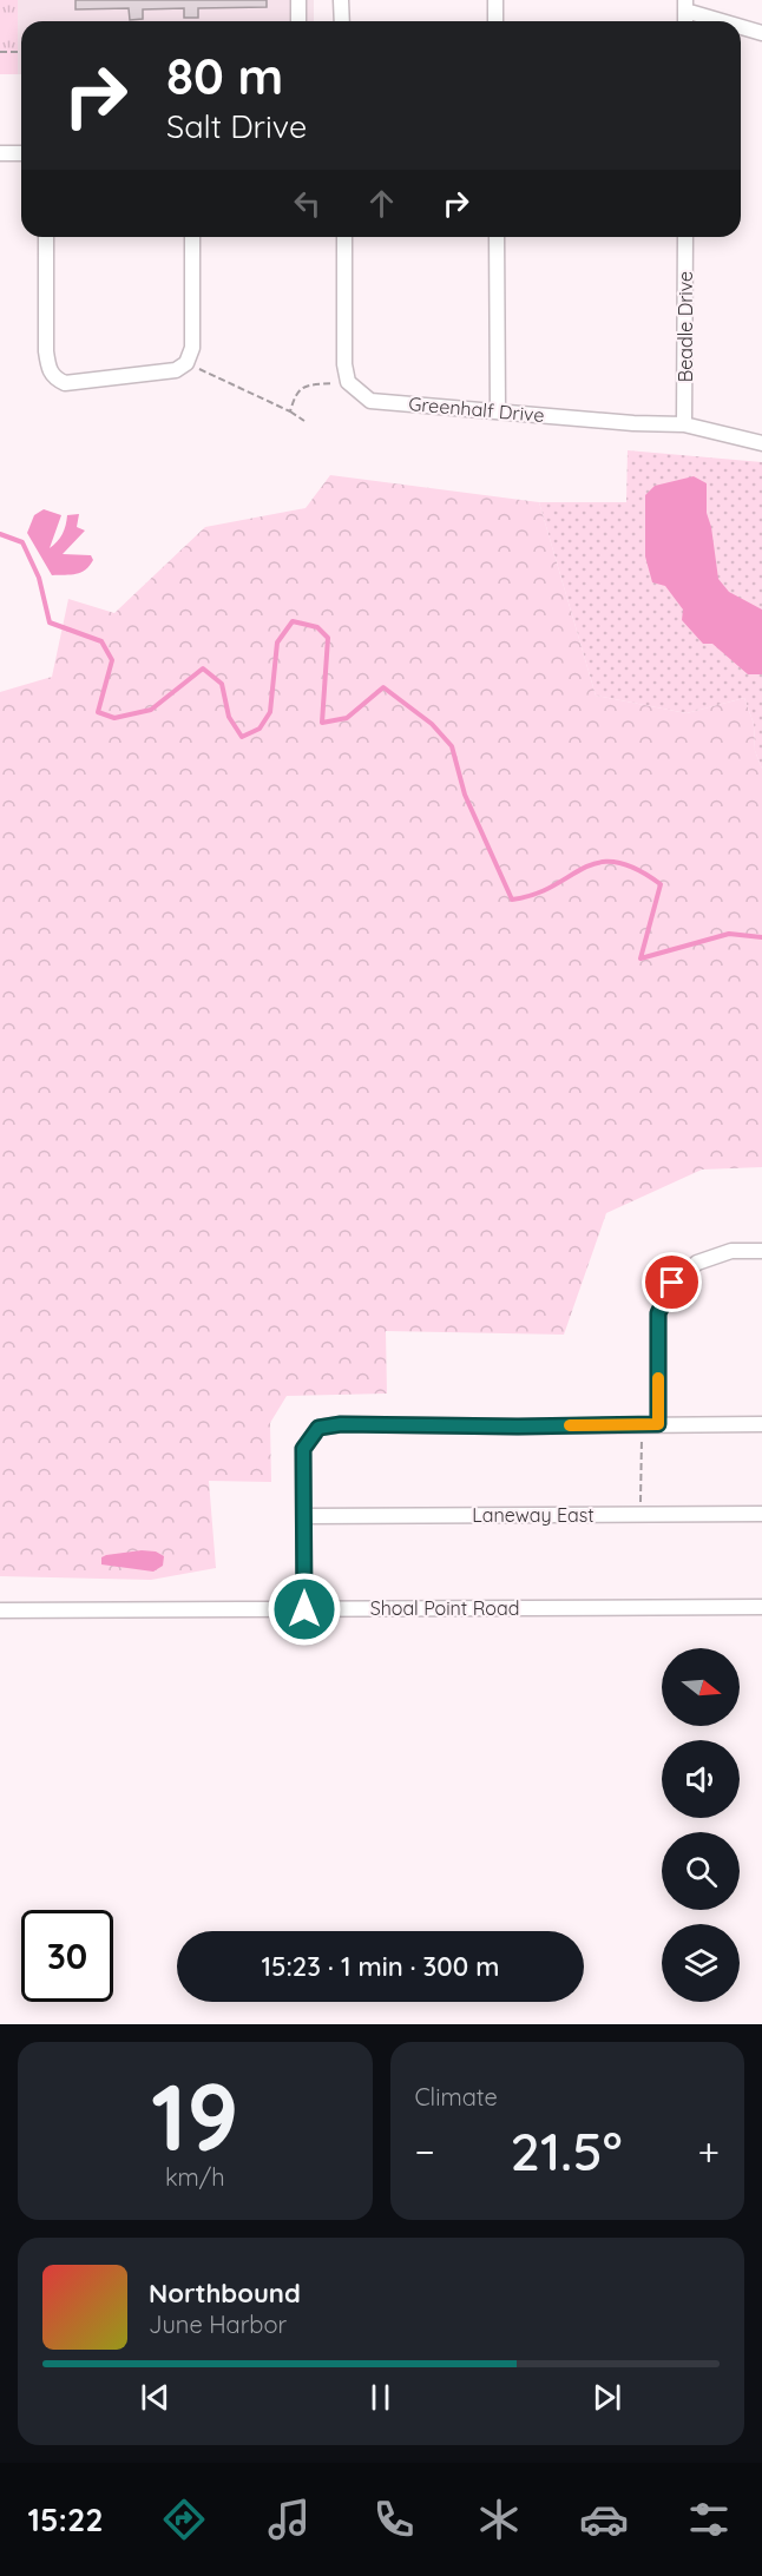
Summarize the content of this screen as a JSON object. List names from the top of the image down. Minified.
{"streets":{"street":["Beadle Drive","Greenhalf Drive","Laneway East","Shoal Point Road"]},"crossings":[["Beadle Drive","Greenhalf Drive"]],"north":"right","page":{"turn":["80 m","Salt Drive"],"limit":"30","trip":"15:23 · 1 min · 300 m","tile":[["19","km/h"],"Climate"],"heat":["−","21.5°","+"],"song":["Northbound","June Harbor"],"tabs":"15:22"}}
